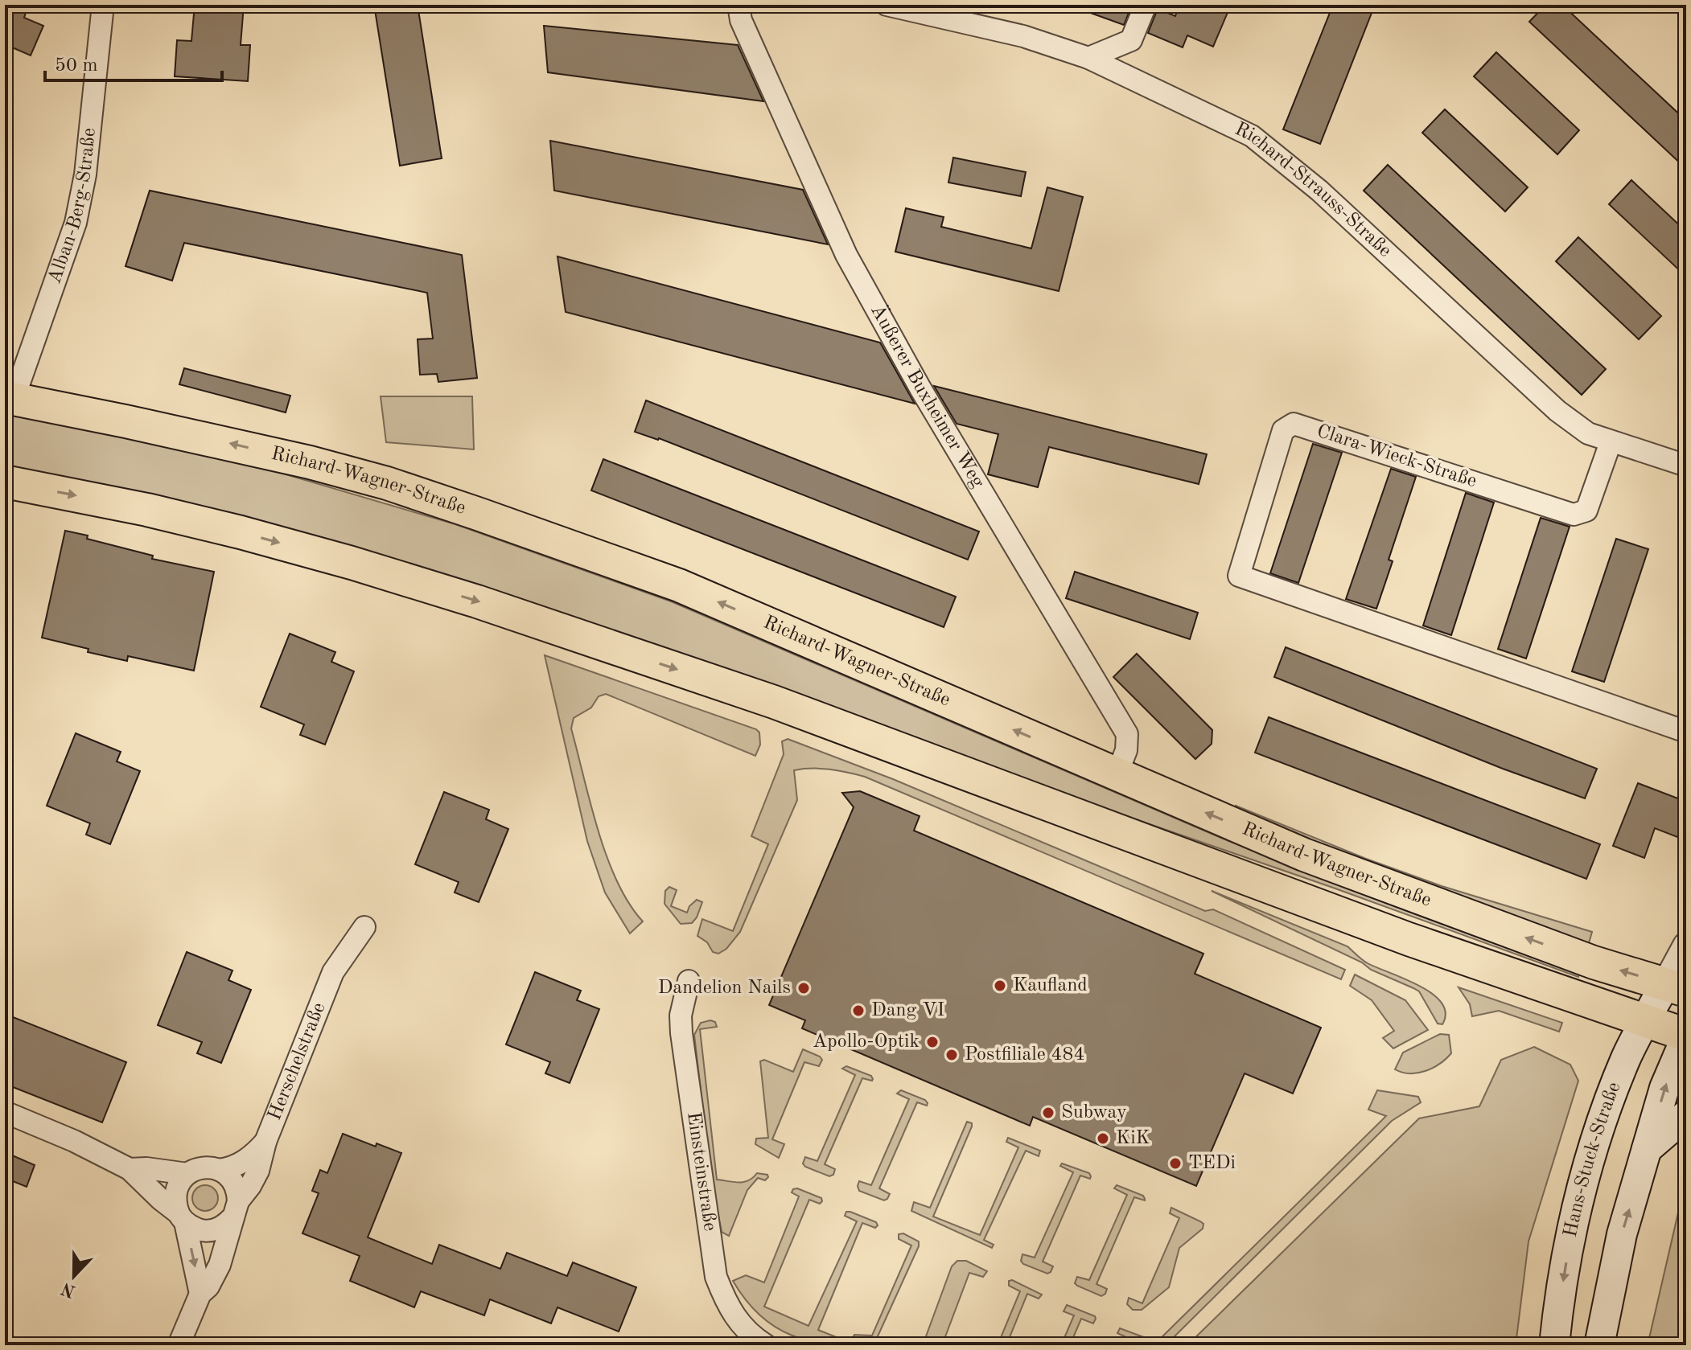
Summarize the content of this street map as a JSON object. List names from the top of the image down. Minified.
{"streets":{"main road":["Richard-Wagner-Straße","Hans-Stuck-Straße"],"street":["Richard-Strauss-Straße","Alban-Berg-Straße","Äußerer Buxheimer Weg","Clara-Wieck-Straße","Herschelstraße","Einsteinstraße"]},"crossings":[["Richard-Strauss-Straße","Clara-Wieck-Straße"],["Alban-Berg-Straße","Richard-Wagner-Straße"],["Äußerer Buxheimer Weg","Richard-Wagner-Straße"],["Richard-Wagner-Straße","Hans-Stuck-Straße"]],"places":["Kaufland","Dandelion Nails","Dang VI","Apollo-Optik","Postfiliale 484","Subway","KiK","TEDi"],"scale_bar":"50 m","north":"bottom"}
